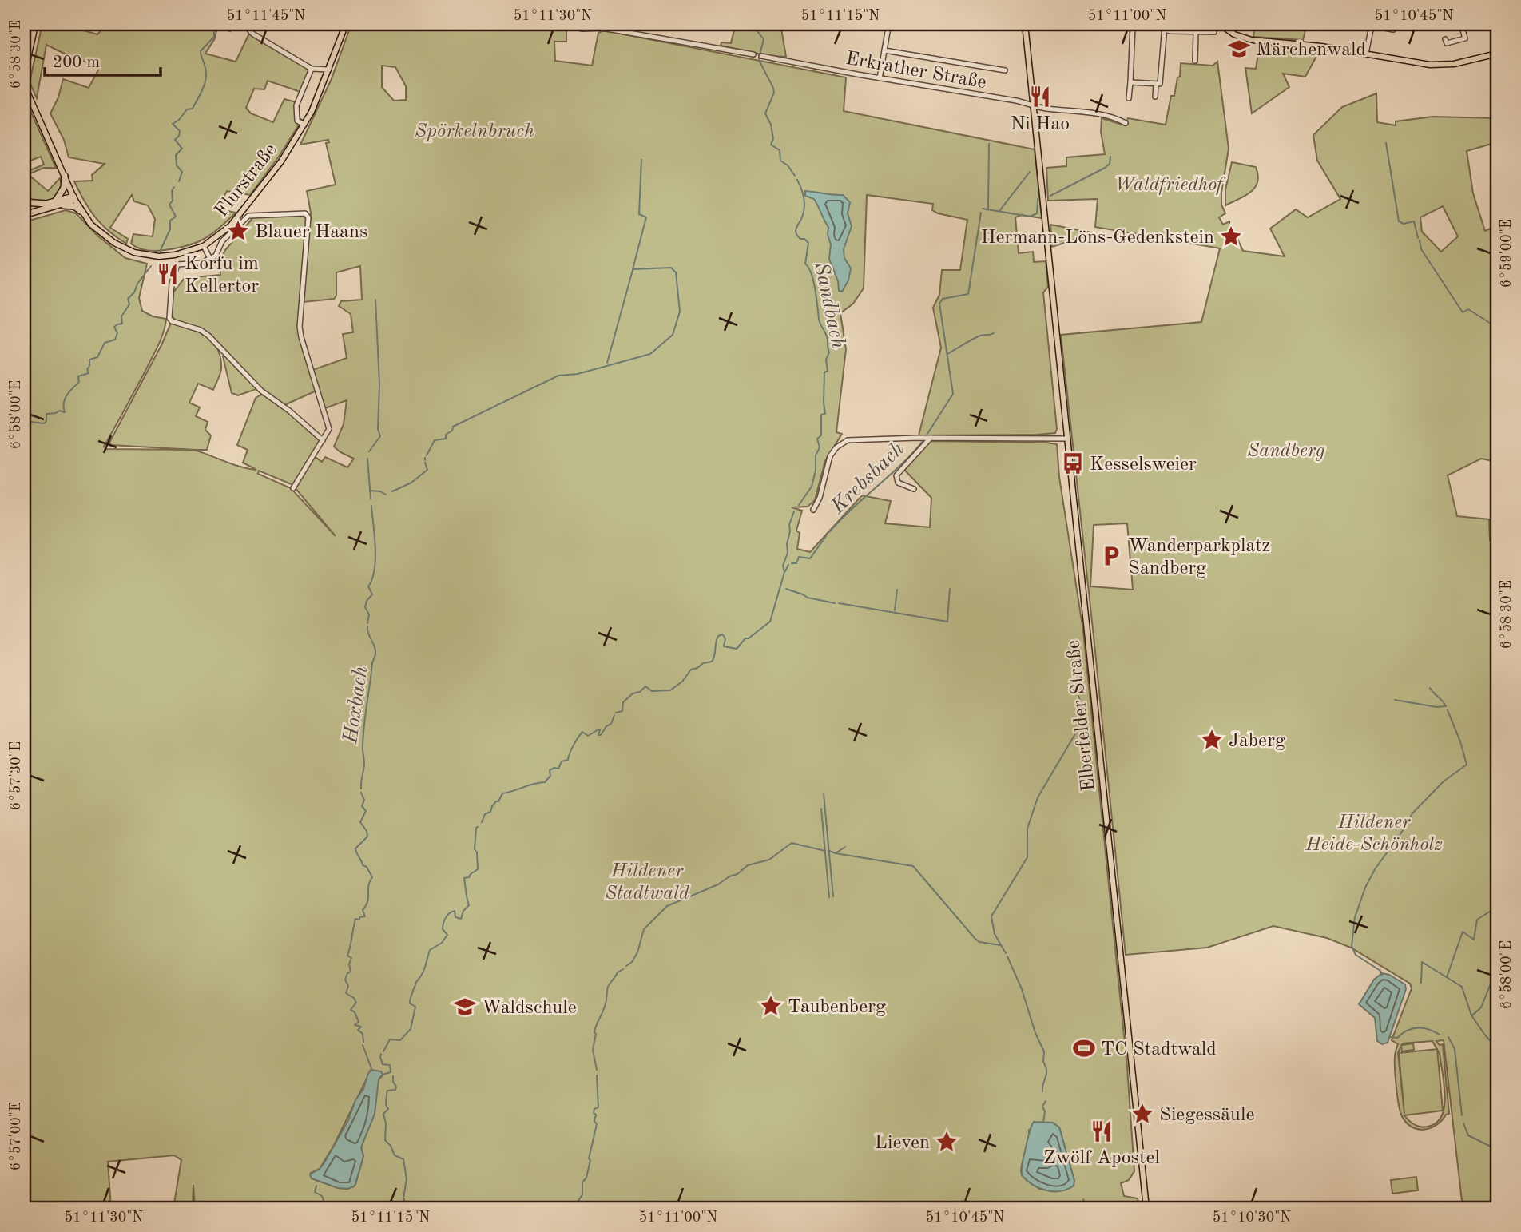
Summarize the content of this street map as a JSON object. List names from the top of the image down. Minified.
{"streets":{"main road":["Flurstraße","Elberfelder Straße"],"street":["Erkrather Straße"]},"crossings":[["Erkrather Straße","Elberfelder Straße"]],"water":["Sandbach","Krebsbach","Hoxbach"],"parks":["Spörkelnbruch","Waldfriedhof","Sandberg","Hildener Heide-Schönholz","Hildener Stadtwald"],"places":{"school or university":["Märchenwald","Waldschule"],"restaurant":["Ni Hao","Korfu im Kellertor","Zwölf Apostel"],"place":["Blauer Haans","Hermann-Löns-Gedenkstein","Jaberg","Taubenberg","Siegessäule","Lieven"],"bus stop":["Kesselsweier"],"parking":["Wanderparkplatz Sandberg"],"sports":["TC Stadtwald"]},"scale_bar":"200 m","coordinates":["51°11'45\"N","51°11'30\"N","51°11'15\"N","51°11'00\"N","51°10'45\"N","6°58'30\"E","6°59'00\"E","6°58'00\"E","6°57'30\"E","6°57'00\"E","51°10'30\"N"]}
